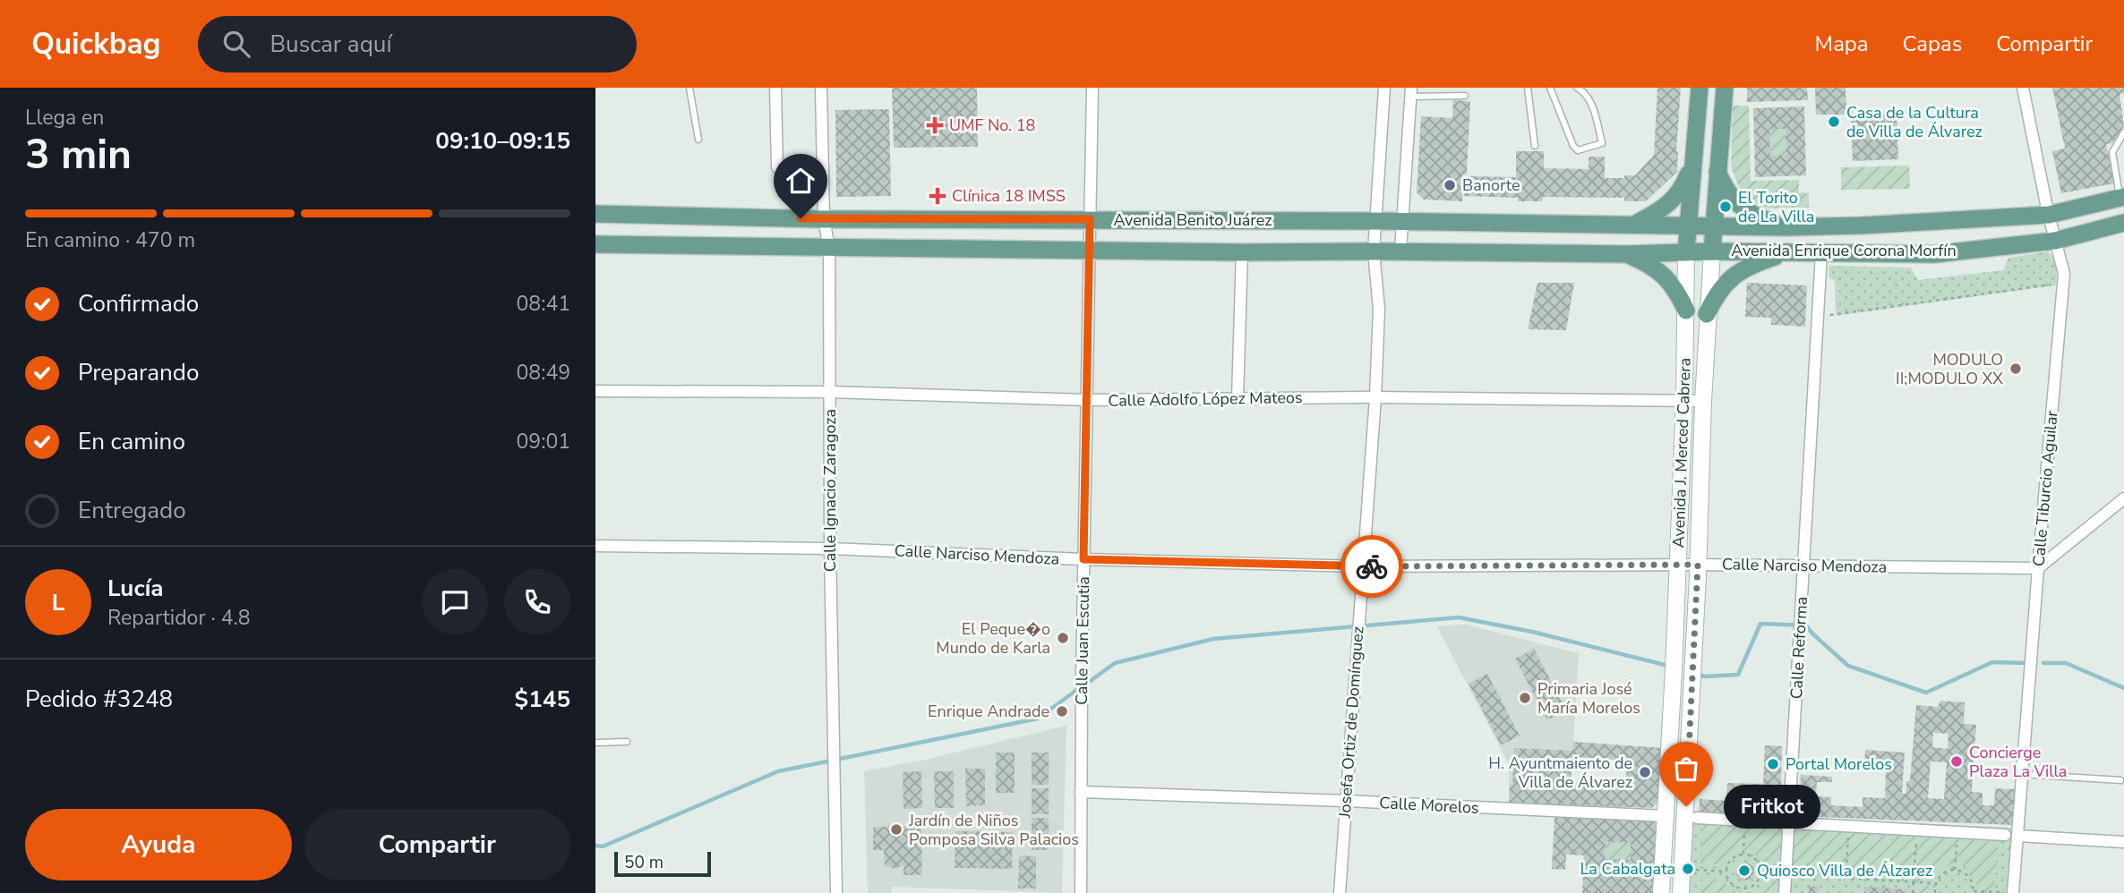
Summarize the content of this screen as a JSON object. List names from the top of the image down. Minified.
{"streets":{"main road":["Avenida Benito Juárez","Avenida Enrique Corona Morfín","Avenida J. Merced Cabrera"],"street":["Calle Adolfo López Mateos","Calle Tiburcio Aguilar","Calle Ignacio Zaragoza","Calle Narciso Mendoza","Calle Juan Escutia","Calle Reforma","Josefa Ortiz de Domínguez","Calle Morelos"]},"crossings":[["Avenida Benito Juárez","Avenida Enrique Corona Morfín"],["Avenida Benito Juárez","Avenida J. Merced Cabrera"],["Avenida Benito Juárez","Calle Ignacio Zaragoza"],["Avenida Benito Juárez","Calle Juan Escutia"],["Avenida Benito Juárez","Josefa Ortiz de Domínguez"],["Avenida Enrique Corona Morfín","Avenida J. Merced Cabrera"],["Avenida Enrique Corona Morfín","Calle Tiburcio Aguilar"],["Avenida Enrique Corona Morfín","Calle Reforma"],["Calle Adolfo López Mateos","Avenida J. Merced Cabrera"],["Calle Adolfo López Mateos","Calle Ignacio Zaragoza"],["Calle Adolfo López Mateos","Calle Juan Escutia"],["Calle Adolfo López Mateos","Josefa Ortiz de Domínguez"],["Avenida J. Merced Cabrera","Calle Narciso Mendoza"],["Avenida J. Merced Cabrera","Calle Morelos"],["Calle Tiburcio Aguilar","Calle Narciso Mendoza"],["Calle Ignacio Zaragoza","Calle Narciso Mendoza"],["Calle Narciso Mendoza","Calle Juan Escutia"],["Calle Narciso Mendoza","Calle Reforma"],["Calle Narciso Mendoza","Josefa Ortiz de Domínguez"],["Calle Juan Escutia","Calle Morelos"],["Josefa Ortiz de Domínguez","Calle Morelos"]],"places":{"other":["Casa de la Cultura de Villa de Álvarez","Banorte","El Torito de La Villa","MODULO II;MODULO XX","El Peque�o Mundo de Karla","Primaria José María Morelos","Enrique Andrade","Concierge Plaza La Villa","Portal Morelos","H. Ayuntmaiento de Villa de Álvarez","Fritkot","Jardín de Niños Pomposa Silva Palacios","La Cabalgata","Quiosco Villa de Álzarez"],"health":["UMF No. 18","Clínica 18 IMSS"]},"scale_bar":"50 m","page":{"header":"Quickbag","search":"Buscar aquí","nav":["Mapa","Capas","Compartir"],"heading":["3 min","Llega en","09:10–09:15"],"panel":["Lucía","Repartidor · 4.8","Pedido #3248","$145"],"bar":"En camino · 470 m","list":[["Confirmado","08:41"],["Preparando","08:49"],["En camino","09:01"],"Entregado"],"round":"L","bubble":"Fritkot","buttons":["Ayuda","Compartir"],"scale":"50 m"}}
